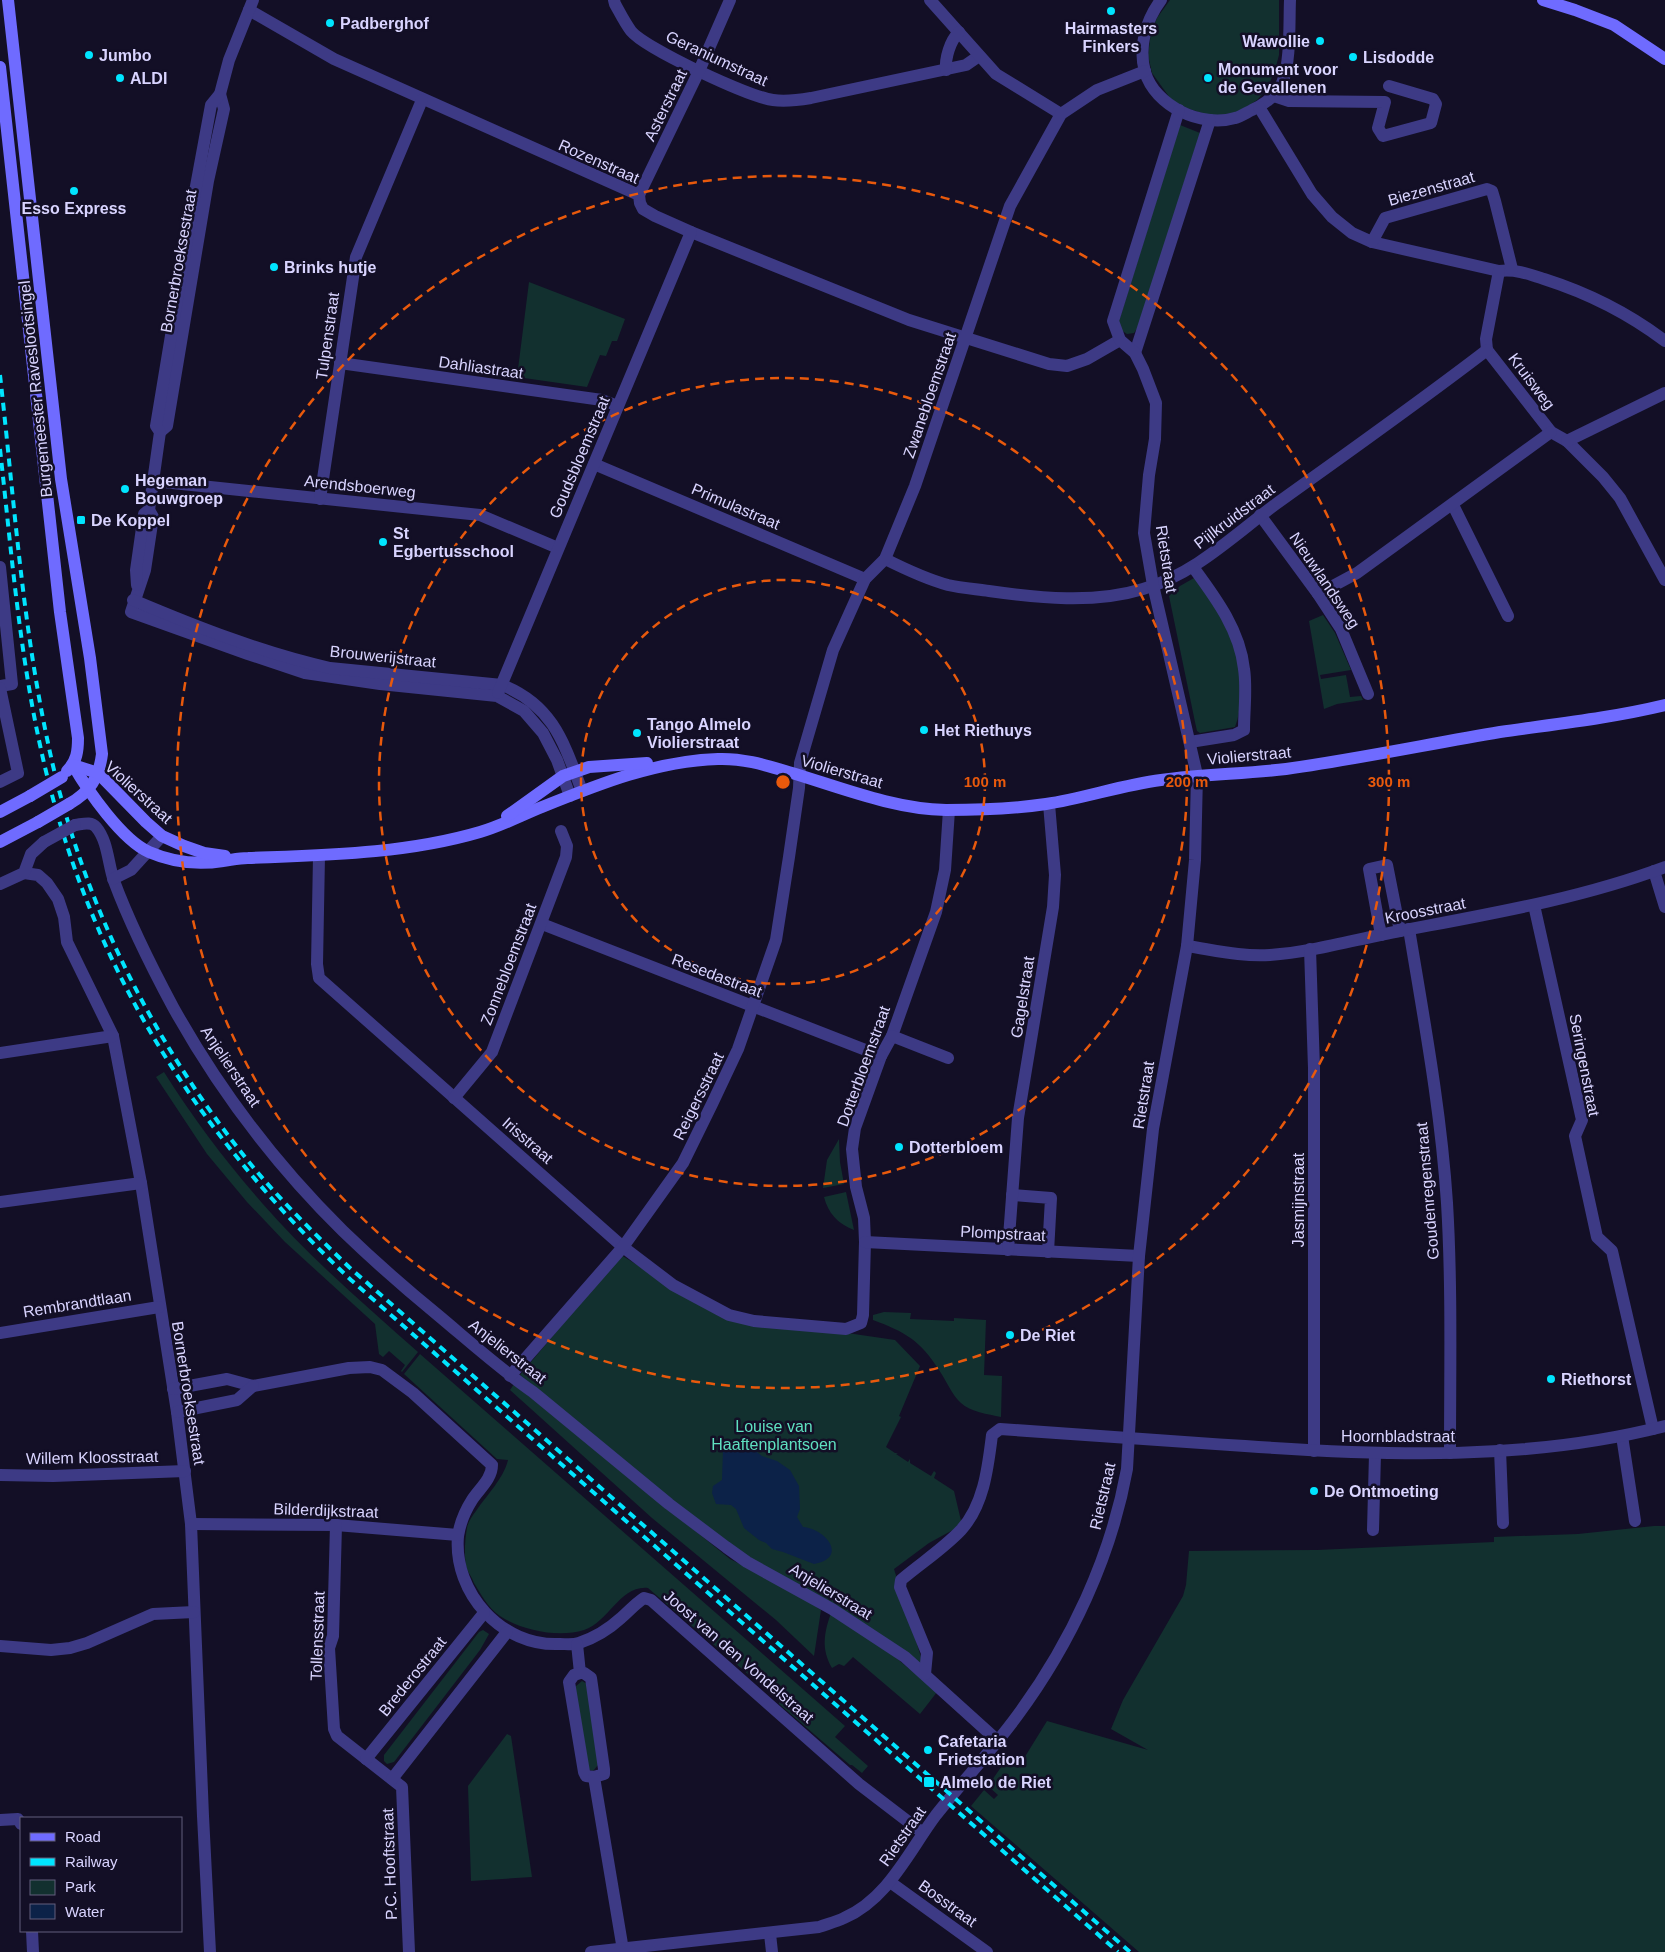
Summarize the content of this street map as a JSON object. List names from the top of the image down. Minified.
{"streets":{"main road":["Burgemeester Raveslootsingel","Violierstraat"],"street":["Geraniumstraat","Asterstraat","Rozenstraat","Biezenstraat","Bornerbroeksestraat","Tulpenstraat","Dahliastraat","Kruisweg","Zwanebloemstraat","Goudsbloemstraat","Arendsboerweg","Primulastraat","Pijlkruidstraat","Rietstraat","Nieuwlandsweg","Brouwerijstraat","Kroosstraat","Zonnebloemstraat","Resedastraat","Gagelstraat","Seringenstraat","Anjelierstraat","Dotterbloemstraat","Reigersstraat","Irisstraat","Goudenregenstraat","Jasmijnstraat","Plompstraat","Rembrandtlaan","Hoornbladstraat","Willem Kloosstraat","Bilderdijkstraat","Tollensstraat","Joost van den Vondelstraat","Brederostraat","P.C. Hooftstraat","Bosstraat"]},"crossings":[["Geraniumstraat","Asterstraat"],["Asterstraat","Rozenstraat"],["Rozenstraat","Bornerbroeksestraat"],["Rozenstraat","Tulpenstraat"],["Rozenstraat","Zwanebloemstraat"],["Rozenstraat","Goudsbloemstraat"],["Rozenstraat","Rietstraat"],["Bornerbroeksestraat","Arendsboerweg"],["Bornerbroeksestraat","Brouwerijstraat"],["Bornerbroeksestraat","Anjelierstraat"],["Bornerbroeksestraat","Rembrandtlaan"],["Bornerbroeksestraat","Willem Kloosstraat"],["Bornerbroeksestraat","Bilderdijkstraat"],["Bornerbroeksestraat","Joost van den Vondelstraat"],["Tulpenstraat","Dahliastraat"],["Tulpenstraat","Arendsboerweg"],["Dahliastraat","Goudsbloemstraat"],["Kruisweg","Pijlkruidstraat"],["Burgemeester Raveslootsingel","Violierstraat"],["Zwanebloemstraat","Primulastraat"],["Zwanebloemstraat","Pijlkruidstraat"],["Zwanebloemstraat","Violierstraat"],["Zwanebloemstraat","Reigersstraat"],["Goudsbloemstraat","Arendsboerweg"],["Goudsbloemstraat","Primulastraat"],["Goudsbloemstraat","Brouwerijstraat"],["Pijlkruidstraat","Rietstraat"],["Pijlkruidstraat","Nieuwlandsweg"],["Rietstraat","Violierstraat"],["Rietstraat","Kroosstraat"],["Rietstraat","Anjelierstraat"],["Rietstraat","Plompstraat"],["Rietstraat","Hoornbladstraat"],["Rietstraat","Joost van den Vondelstraat"],["Rietstraat","Bosstraat"],["Brouwerijstraat","Violierstraat"],["Violierstraat","Gagelstraat"],["Violierstraat","Dotterbloemstraat"],["Violierstraat","Reigersstraat"],["Violierstraat","Irisstraat"],["Kroosstraat","Seringenstraat"],["Kroosstraat","Goudenregenstraat"],["Kroosstraat","Jasmijnstraat"],["Zonnebloemstraat","Resedastraat"],["Zonnebloemstraat","Irisstraat"],["Resedastraat","Dotterbloemstraat"],["Resedastraat","Reigersstraat"],["Gagelstraat","Plompstraat"],["Seringenstraat","Hoornbladstraat"],["Anjelierstraat","Reigersstraat"],["Anjelierstraat","Hoornbladstraat"],["Dotterbloemstraat","Irisstraat"],["Dotterbloemstraat","Plompstraat"],["Reigersstraat","Irisstraat"],["Goudenregenstraat","Hoornbladstraat"],["Jasmijnstraat","Hoornbladstraat"],["Bilderdijkstraat","Tollensstraat"],["Bilderdijkstraat","Joost van den Vondelstraat"],["Tollensstraat","Brederostraat"],["Tollensstraat","P.C. Hooftstraat"],["Joost van den Vondelstraat","Brederostraat"]],"parks":["Louise van Haaftenplantsoen"],"places":{"other":["Hairmasters Finkers","Padberghof","Wawollie","Jumbo","Lisdodde","ALDI","Monument voor de Gevallenen","Esso Express","Brinks hutje","Hegeman Bouwgroep","St Egbertusschool","Het Riethuys","Tango Almelo Violierstraat","Dotterbloem","De Riet","Riethorst","De Ontmoeting","Cafetaria Frietstation"],"transit":["De Koppel","Almelo de Riet"]},"legend":["Road","Railway","Park","Water"],"rings":["100 m","200 m","300 m"]}
